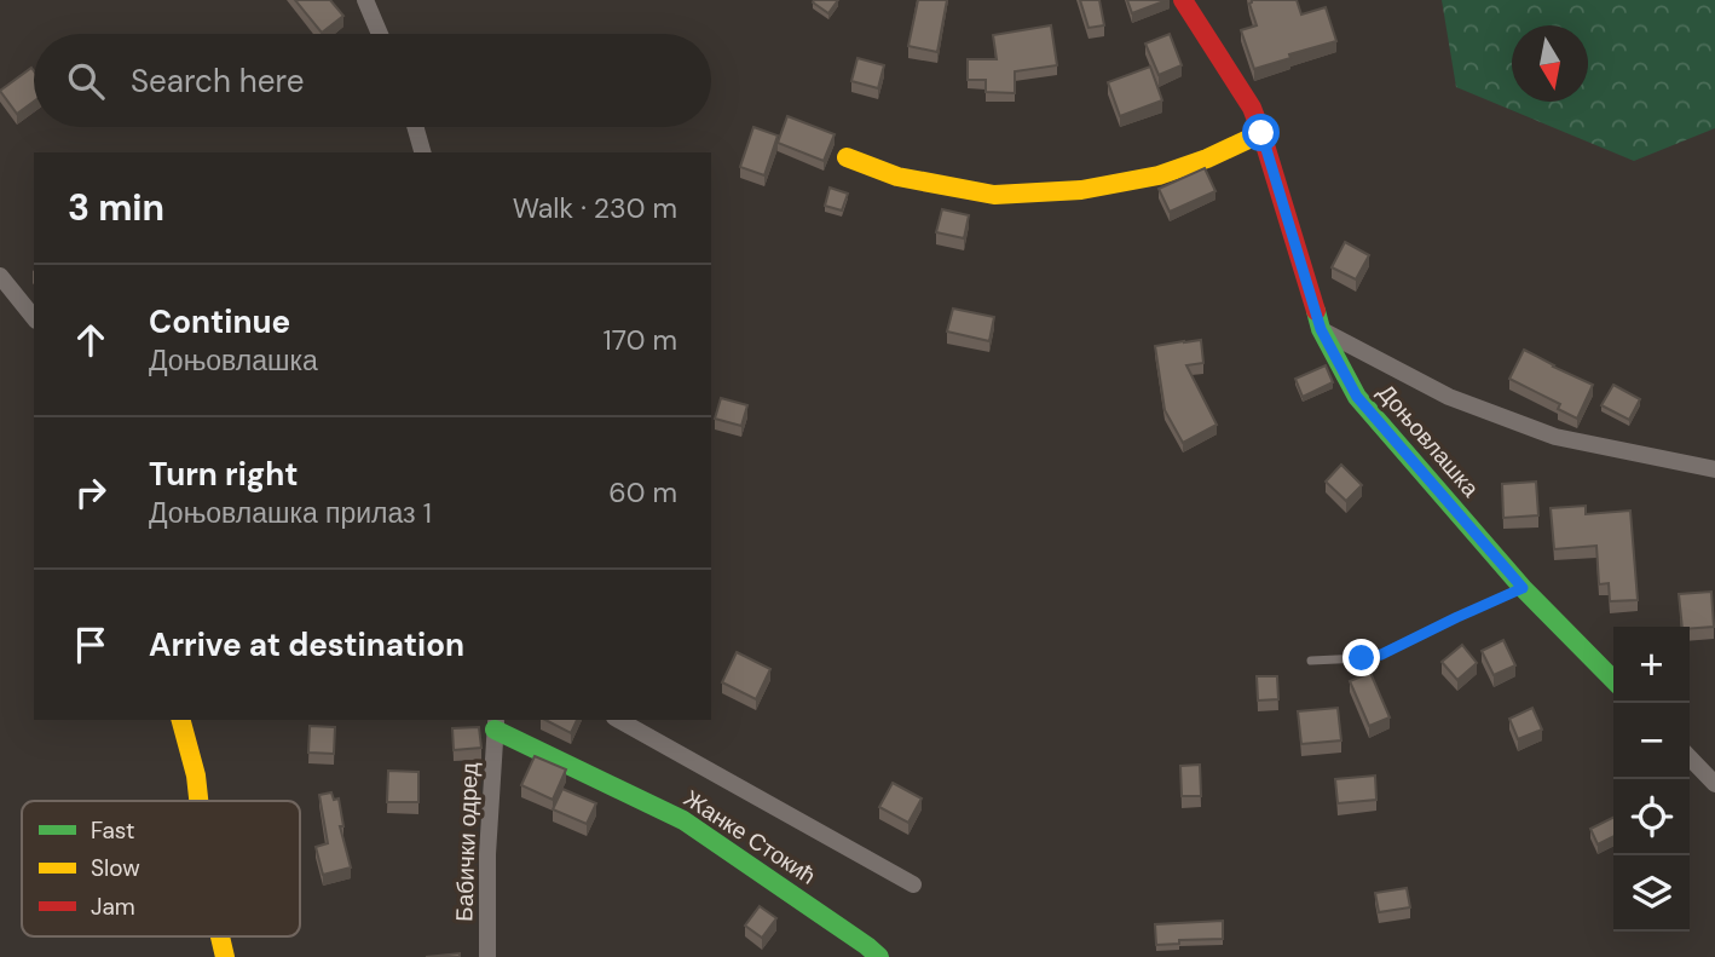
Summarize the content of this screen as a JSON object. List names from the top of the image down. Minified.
{"streets":{"street":["Доњовлашка","Жанке Стокић","Бабички одред"]},"crossings":[["Жанке Стокић","Бабички одред"]],"legend":["Fast","Slow","Jam"],"north":"bottom","page":{"search":"Search here","heading":["3 min","Walk · 230 m"],"list":[["Continue","Доњовлашка","170 m"],["Turn right","Доњовлашка прилаз 1","60 m"],"Arrive at destination"],"map_buttons":["+","−"]}}
